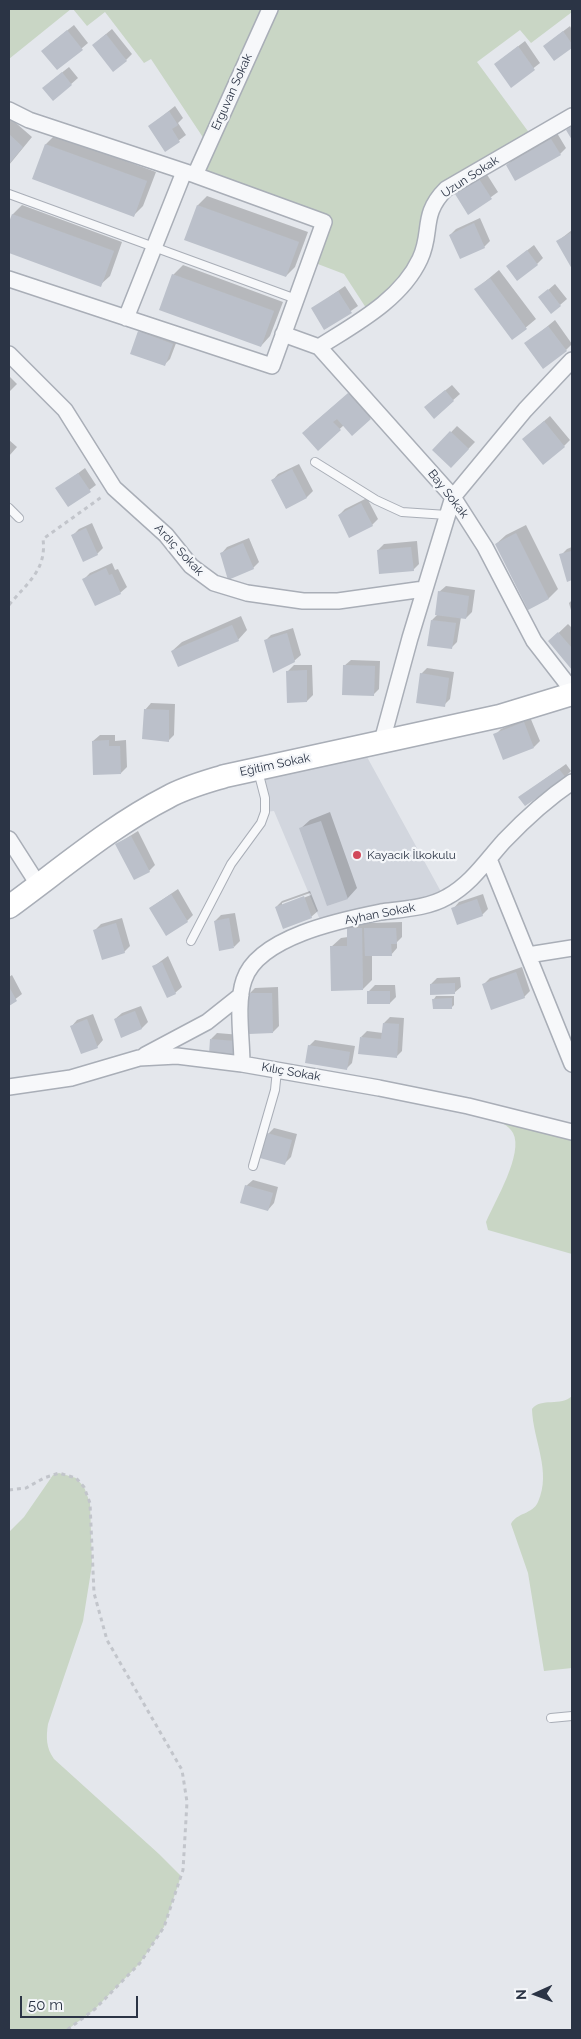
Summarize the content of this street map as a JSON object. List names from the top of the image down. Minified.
{"streets":{"street":["Erguvan Sokak","Uzun Sokak","Bay Sokak","Ardıç Sokak","Eğitim Sokak","Ayhan Sokak","Kılıç Sokak"]},"crossings":[["Uzun Sokak","Bay Sokak"],["Bay Sokak","Eğitim Sokak"],["Ayhan Sokak","Kılıç Sokak"]],"places":["Kayacık İlkokulu"],"scale_bar":"50 m","north":"left"}
